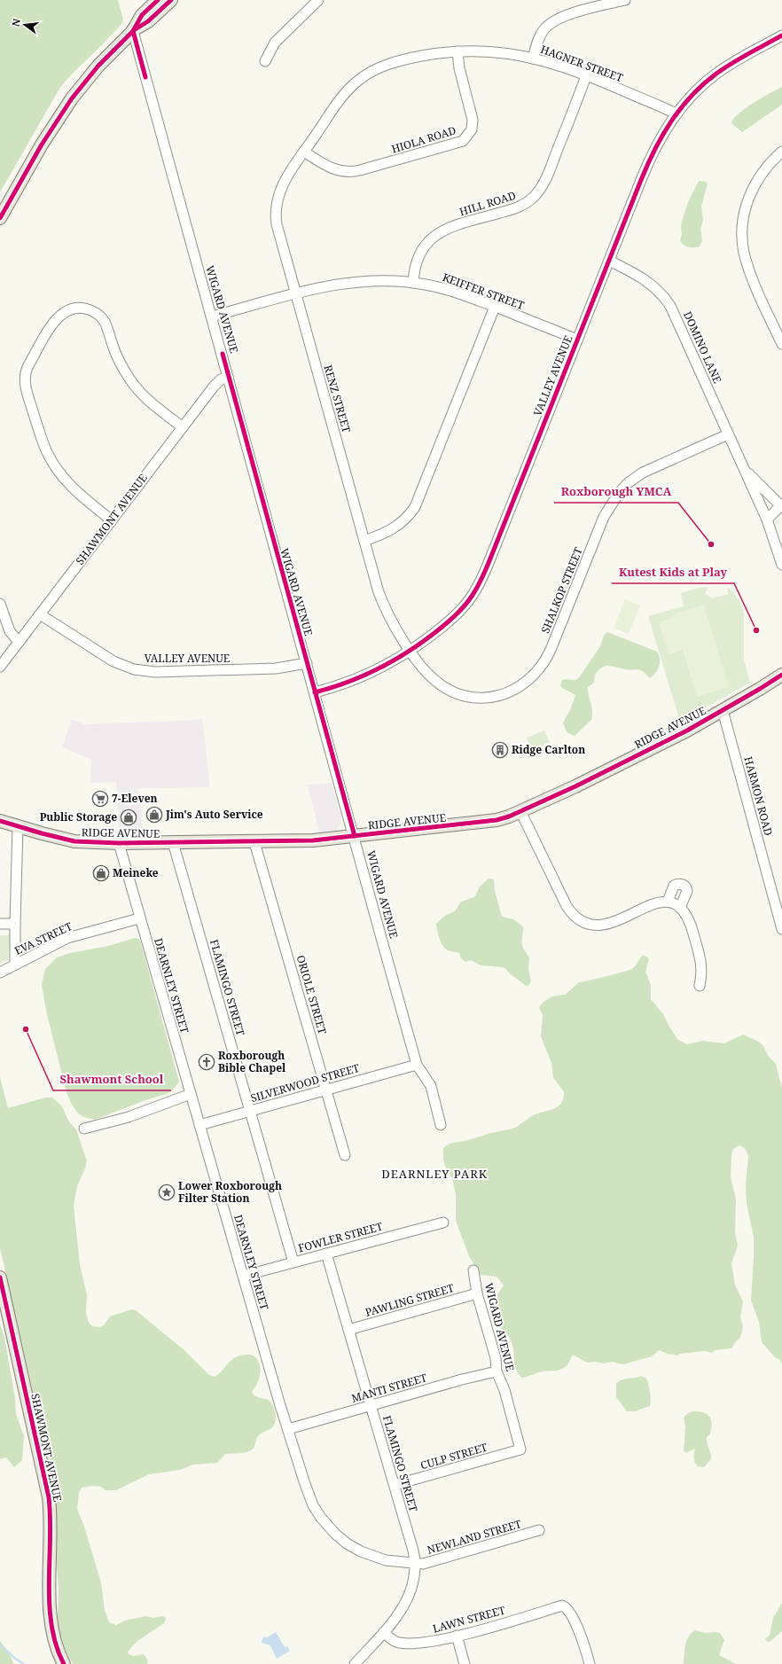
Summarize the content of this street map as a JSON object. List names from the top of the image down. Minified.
{"streets":{"main road":["SHAWMONT AVENUE","RIDGE AVENUE"],"street":["HAGNER STREET","HIOLA ROAD","HILL ROAD","KEIFFER STREET","WIGARD AVENUE","DOMINO LANE","VALLEY AVENUE","RENZ STREET","SHALKOP STREET","HARMON ROAD","EVA STREET","DEARNLEY STREET","FLAMINGO STREET","ORIOLE STREET","SILVERWOOD STREET","FOWLER STREET","PAWLING STREET","MANTI STREET","CULP STREET","NEWLAND STREET","LAWN STREET"]},"crossings":[["HAGNER STREET","HIOLA ROAD"],["HAGNER STREET","HILL ROAD"],["HAGNER STREET","VALLEY AVENUE"],["HAGNER STREET","RENZ STREET"],["HIOLA ROAD","RENZ STREET"],["HILL ROAD","KEIFFER STREET"],["KEIFFER STREET","WIGARD AVENUE"],["KEIFFER STREET","VALLEY AVENUE"],["KEIFFER STREET","RENZ STREET"],["WIGARD AVENUE","VALLEY AVENUE"],["WIGARD AVENUE","SHAWMONT AVENUE"],["WIGARD AVENUE","RIDGE AVENUE"],["WIGARD AVENUE","SILVERWOOD STREET"],["WIGARD AVENUE","PAWLING STREET"],["WIGARD AVENUE","MANTI STREET"],["WIGARD AVENUE","CULP STREET"],["DOMINO LANE","VALLEY AVENUE"],["DOMINO LANE","SHALKOP STREET"],["VALLEY AVENUE","RENZ STREET"],["VALLEY AVENUE","SHAWMONT AVENUE"],["VALLEY AVENUE","SHALKOP STREET"],["RENZ STREET","SHALKOP STREET"],["RIDGE AVENUE","HARMON ROAD"],["RIDGE AVENUE","DEARNLEY STREET"],["RIDGE AVENUE","FLAMINGO STREET"],["RIDGE AVENUE","ORIOLE STREET"],["EVA STREET","DEARNLEY STREET"],["DEARNLEY STREET","FLAMINGO STREET"],["DEARNLEY STREET","SILVERWOOD STREET"],["DEARNLEY STREET","FOWLER STREET"],["DEARNLEY STREET","MANTI STREET"],["DEARNLEY STREET","NEWLAND STREET"],["FLAMINGO STREET","SILVERWOOD STREET"],["FLAMINGO STREET","FOWLER STREET"],["FLAMINGO STREET","PAWLING STREET"],["FLAMINGO STREET","MANTI STREET"],["FLAMINGO STREET","CULP STREET"],["FLAMINGO STREET","NEWLAND STREET"],["FLAMINGO STREET","LAWN STREET"],["ORIOLE STREET","SILVERWOOD STREET"]],"districts":["DEARNLEY PARK"],"places":{"other":["Roxborough YMCA","Kutest Kids at Play","Shawmont School"],"building":["Ridge Carlton"],"supermarket":["7-Eleven"],"shop":["Jim's Auto Service","Public Storage","Meineke"],"church":["Roxborough Bible Chapel"],"place":["Lower Roxborough Filter Station"]},"north":"left"}
